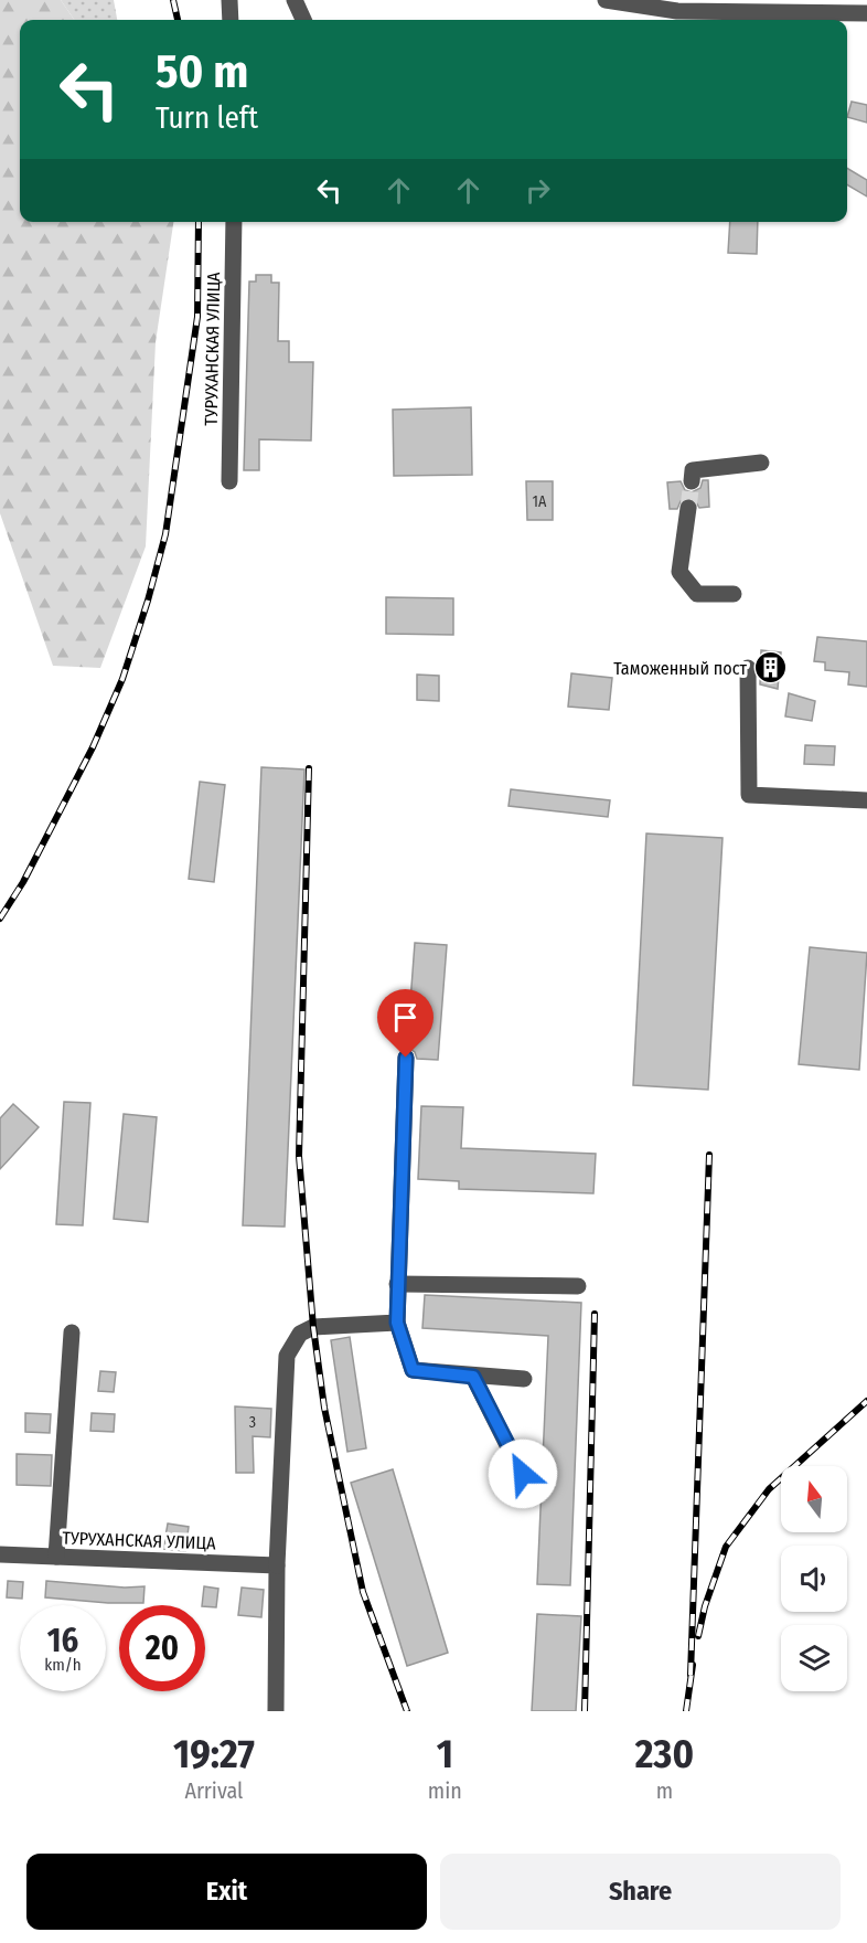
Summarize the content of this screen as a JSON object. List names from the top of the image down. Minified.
{"streets":{"street":["ТУРУХАНСКАЯ УЛИЦА"]},"places":{"building":["Таможенный пост"]},"house_numbers":["1A","3"],"north":"top","page":{"turn":["50 m","Turn left"],"speed":"16 km/h","limit":"20","eta":["19:27","Arrival","1","min","230","m"],"buttons":["Exit","Share"]}}
